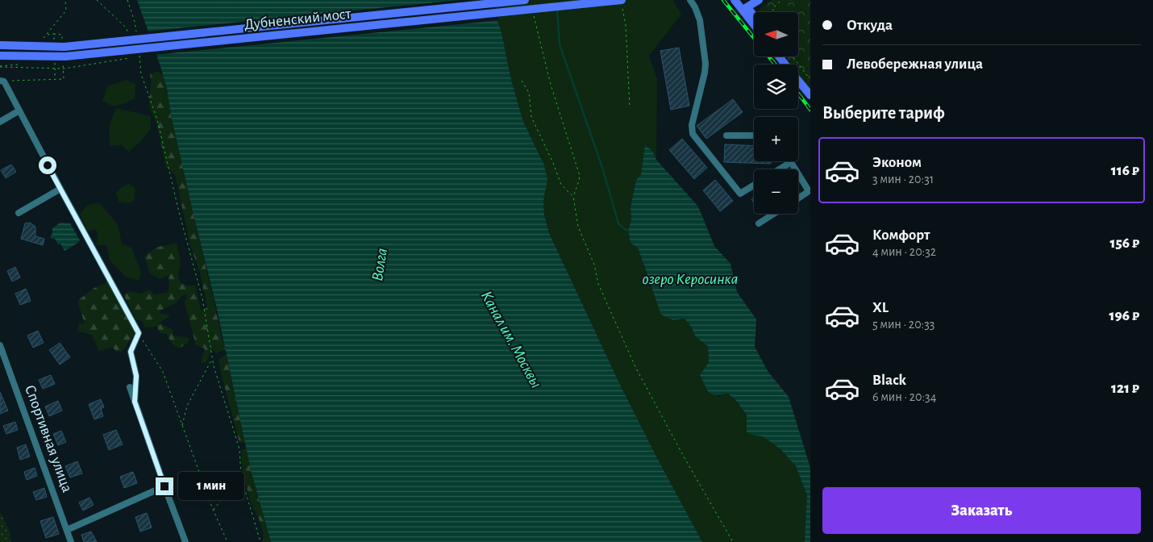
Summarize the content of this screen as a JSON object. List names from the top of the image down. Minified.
{"streets":{"main road":["Дубненский мост"],"street":["Спортивная улица"]},"water":["Волга","озеро Керосинка","Канал им. Москвы"],"north":"left","page":{"banner":["Откуда","Левобережная улица"],"map_buttons":["+","−"],"heading":"Выберите тариф","list":[{"name":"Эконом","note":"3 мин · 20:31","value":"116 ₽"},{"name":"Комфорт","note":"4 мин · 20:32","value":"156 ₽"},{"name":"XL","note":"5 мин · 20:33","value":"196 ₽"},{"name":"Black","note":"6 мин · 20:34","value":"121 ₽"}],"bubble":"1 мин","buttons":"Заказать"}}
